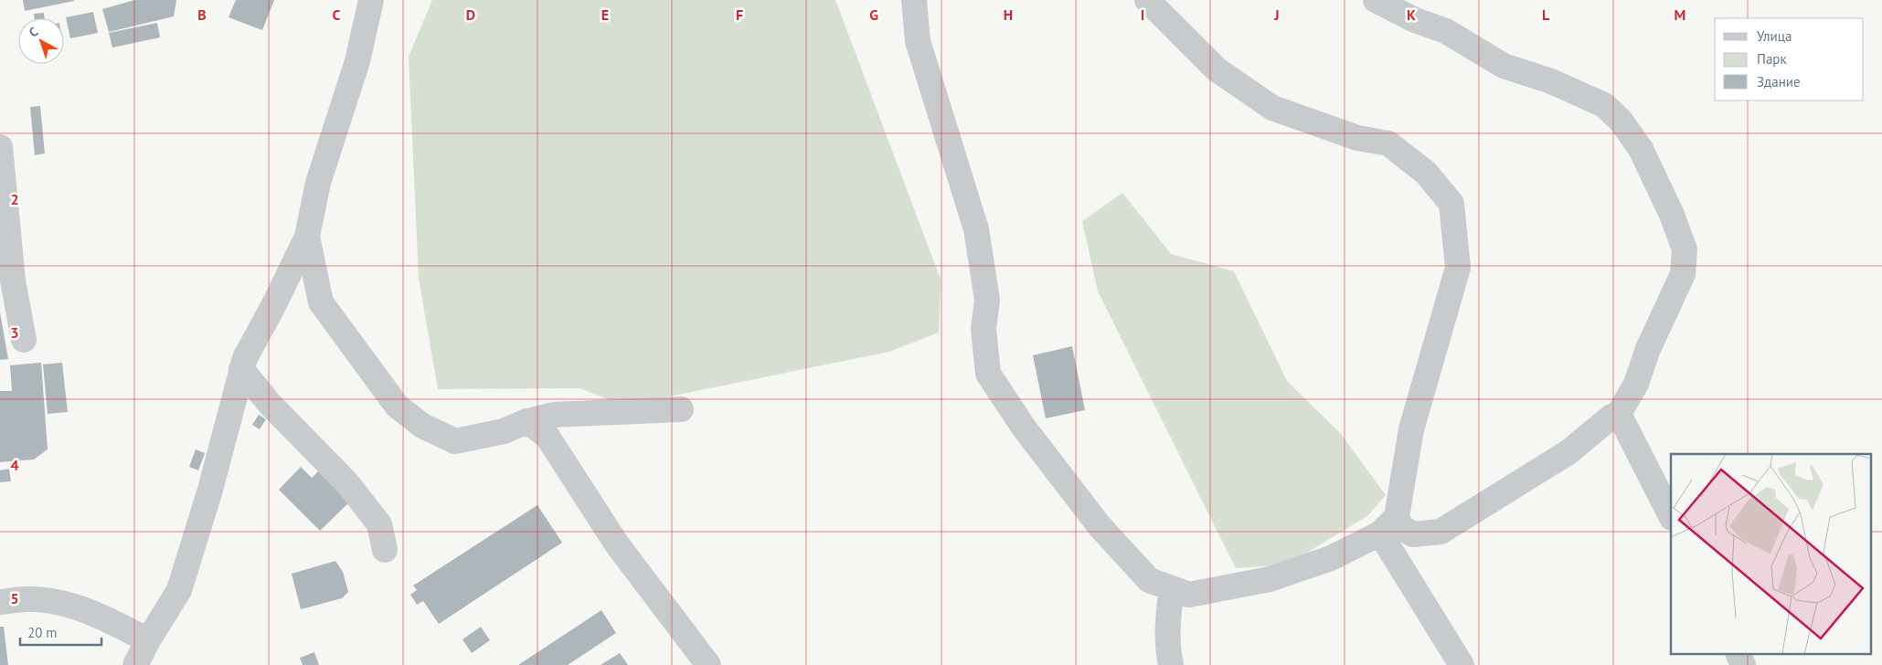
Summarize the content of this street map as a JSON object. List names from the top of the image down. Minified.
{"legend":["Улица","Парк","Здание"],"scale_bar":"20 m","north":"top left","grid":{"columns":["B","C","D","E","F","G","H","I","J","K","L","M"],"rows":["2","3","4","5"]}}
